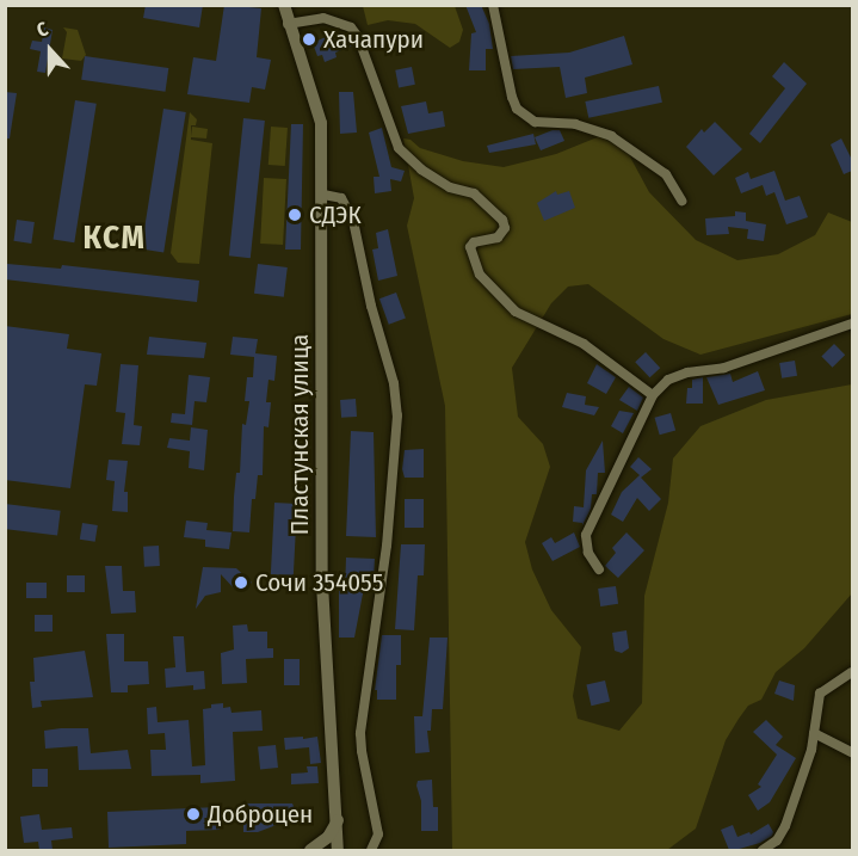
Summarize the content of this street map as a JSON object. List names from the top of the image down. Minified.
{"streets":{"main road":["Пластунская улица"]},"districts":["КСМ"],"places":["Хачапури","СДЭК","Сочи 354055","Доброцен"],"north":"top"}
